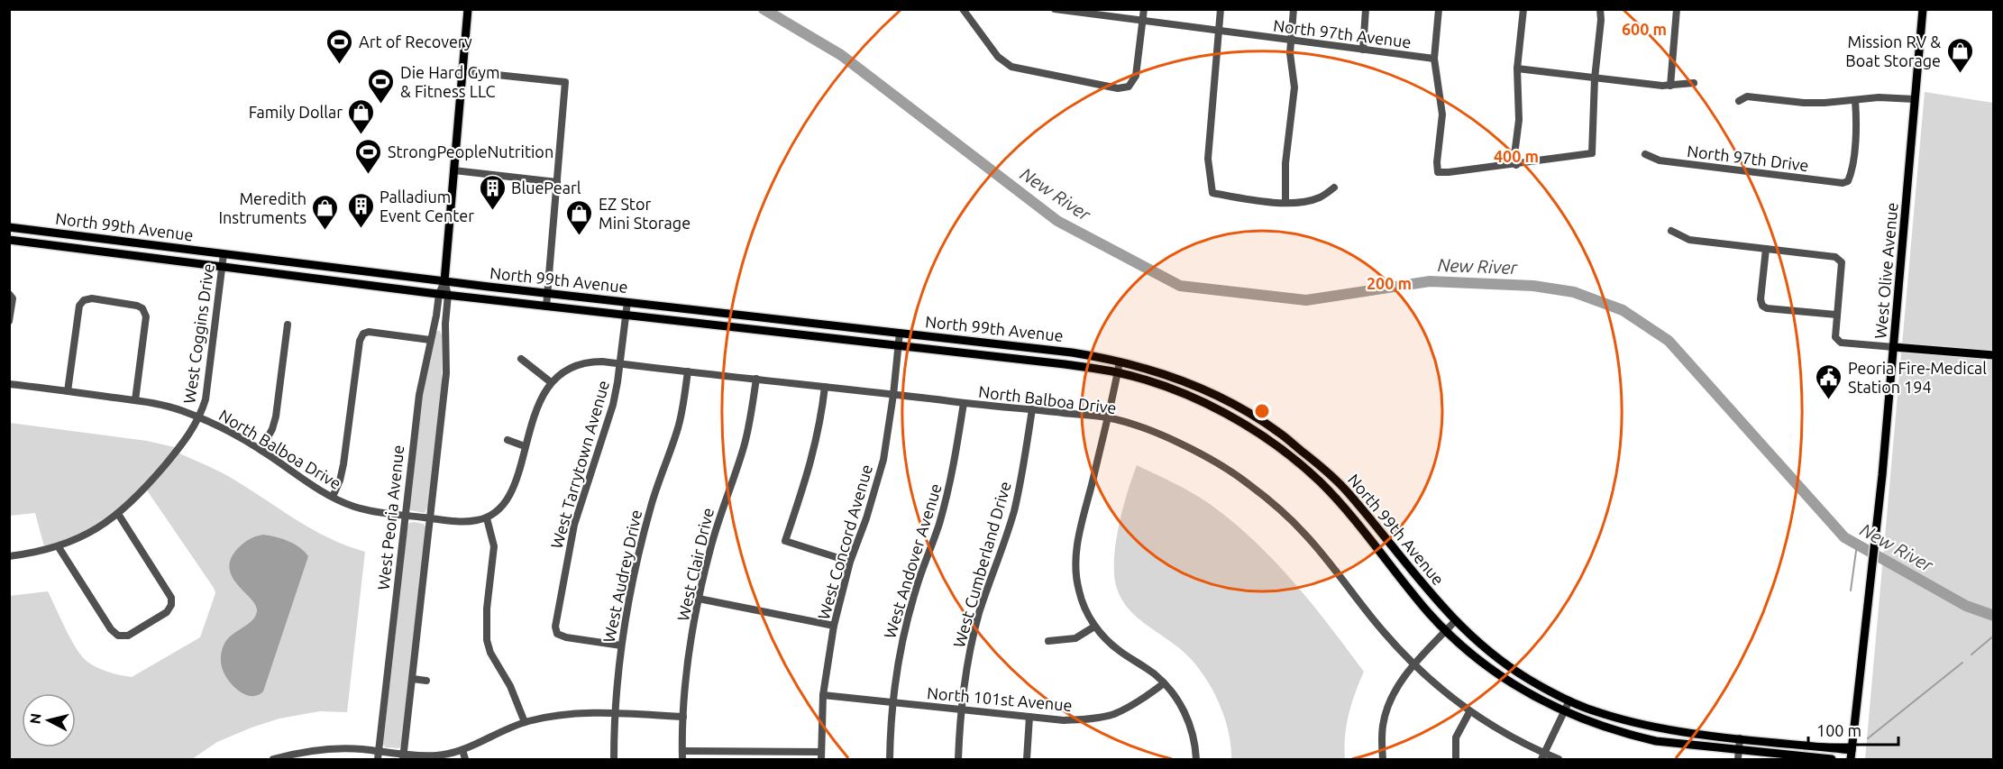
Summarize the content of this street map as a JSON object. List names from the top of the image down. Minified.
{"streets":{"main road":["North 99th Avenue","West Olive Avenue","West Peoria Avenue"],"street":["North 97th Avenue","North 97th Drive","West Coggins Drive","North Balboa Drive","West Tarrytown Avenue","West Concord Avenue","West Andover Avenue","West Clair Drive","West Cumberland Drive","West Audrey Drive","North 101st Avenue"]},"crossings":[["North 99th Avenue","West Olive Avenue"],["North 99th Avenue","West Coggins Drive"],["North 99th Avenue","West Tarrytown Avenue"],["North 99th Avenue","West Peoria Avenue"],["North 99th Avenue","West Concord Avenue"],["West Coggins Drive","North Balboa Drive"],["North Balboa Drive","West Tarrytown Avenue"],["North Balboa Drive","West Peoria Avenue"],["North Balboa Drive","West Concord Avenue"],["North Balboa Drive","West Andover Avenue"],["North Balboa Drive","West Clair Drive"],["North Balboa Drive","West Cumberland Drive"],["North Balboa Drive","West Audrey Drive"],["West Tarrytown Avenue","West Audrey Drive"],["West Concord Avenue","North 101st Avenue"],["West Andover Avenue","North 101st Avenue"],["West Cumberland Drive","North 101st Avenue"]],"water":["New River"],"places":{"sports":["Art of Recovery","Die Hard Gym & Fitness LLC","StrongPeopleNutrition"],"shop":["Mission RV & Boat Storage","Family Dollar","Meredith Instruments","EZ Stor Mini Storage"],"building":["BluePearl","Palladium Event Center"],"public building":["Peoria Fire-Medical Station 194"]},"scale_bar":"100 m","north":"left","rings":["600 m","400 m","200 m"]}
